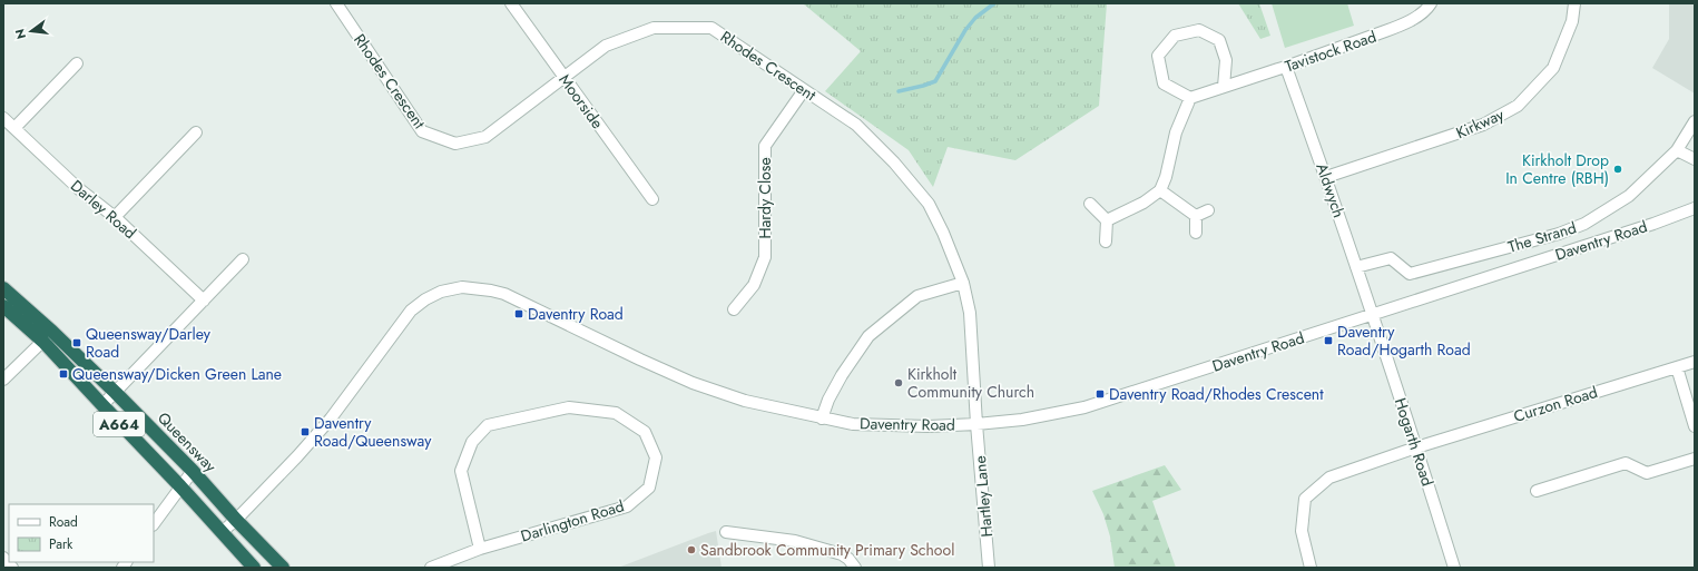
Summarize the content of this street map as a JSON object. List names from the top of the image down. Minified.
{"streets":{"highway":["A664","Queensway"],"street":["Tavistock Road","Rhodes Crescent","Moorside","Kirkway","Aldwych","Hardy Close","Darley Road","The Strand","Daventry Road","Curzon Road","Hogarth Road","Hartley Lane","Darlington Road"]},"crossings":[["Tavistock Road","Aldwych"],["Rhodes Crescent","Moorside"],["Rhodes Crescent","Hardy Close"],["Rhodes Crescent","Daventry Road"],["Rhodes Crescent","Hartley Lane"],["Kirkway","Aldwych"],["Aldwych","The Strand"],["Aldwych","Daventry Road"],["Aldwych","Hogarth Road"],["Daventry Road","Queensway"],["Daventry Road","Hogarth Road"],["Daventry Road","Hartley Lane"],["Curzon Road","Hogarth Road"]],"places":{"other":["Kirkholt Drop In Centre (RBH)","Kirkholt Community Church","Sandbrook Community Primary School"],"transit":["Daventry Road","Daventry Road/Hogarth Road","Queensway/Darley Road","Queensway/Dicken Green Lane","Daventry Road/Rhodes Crescent","Daventry Road/Queensway"]},"legend":["Road","Park"],"north":"left"}
